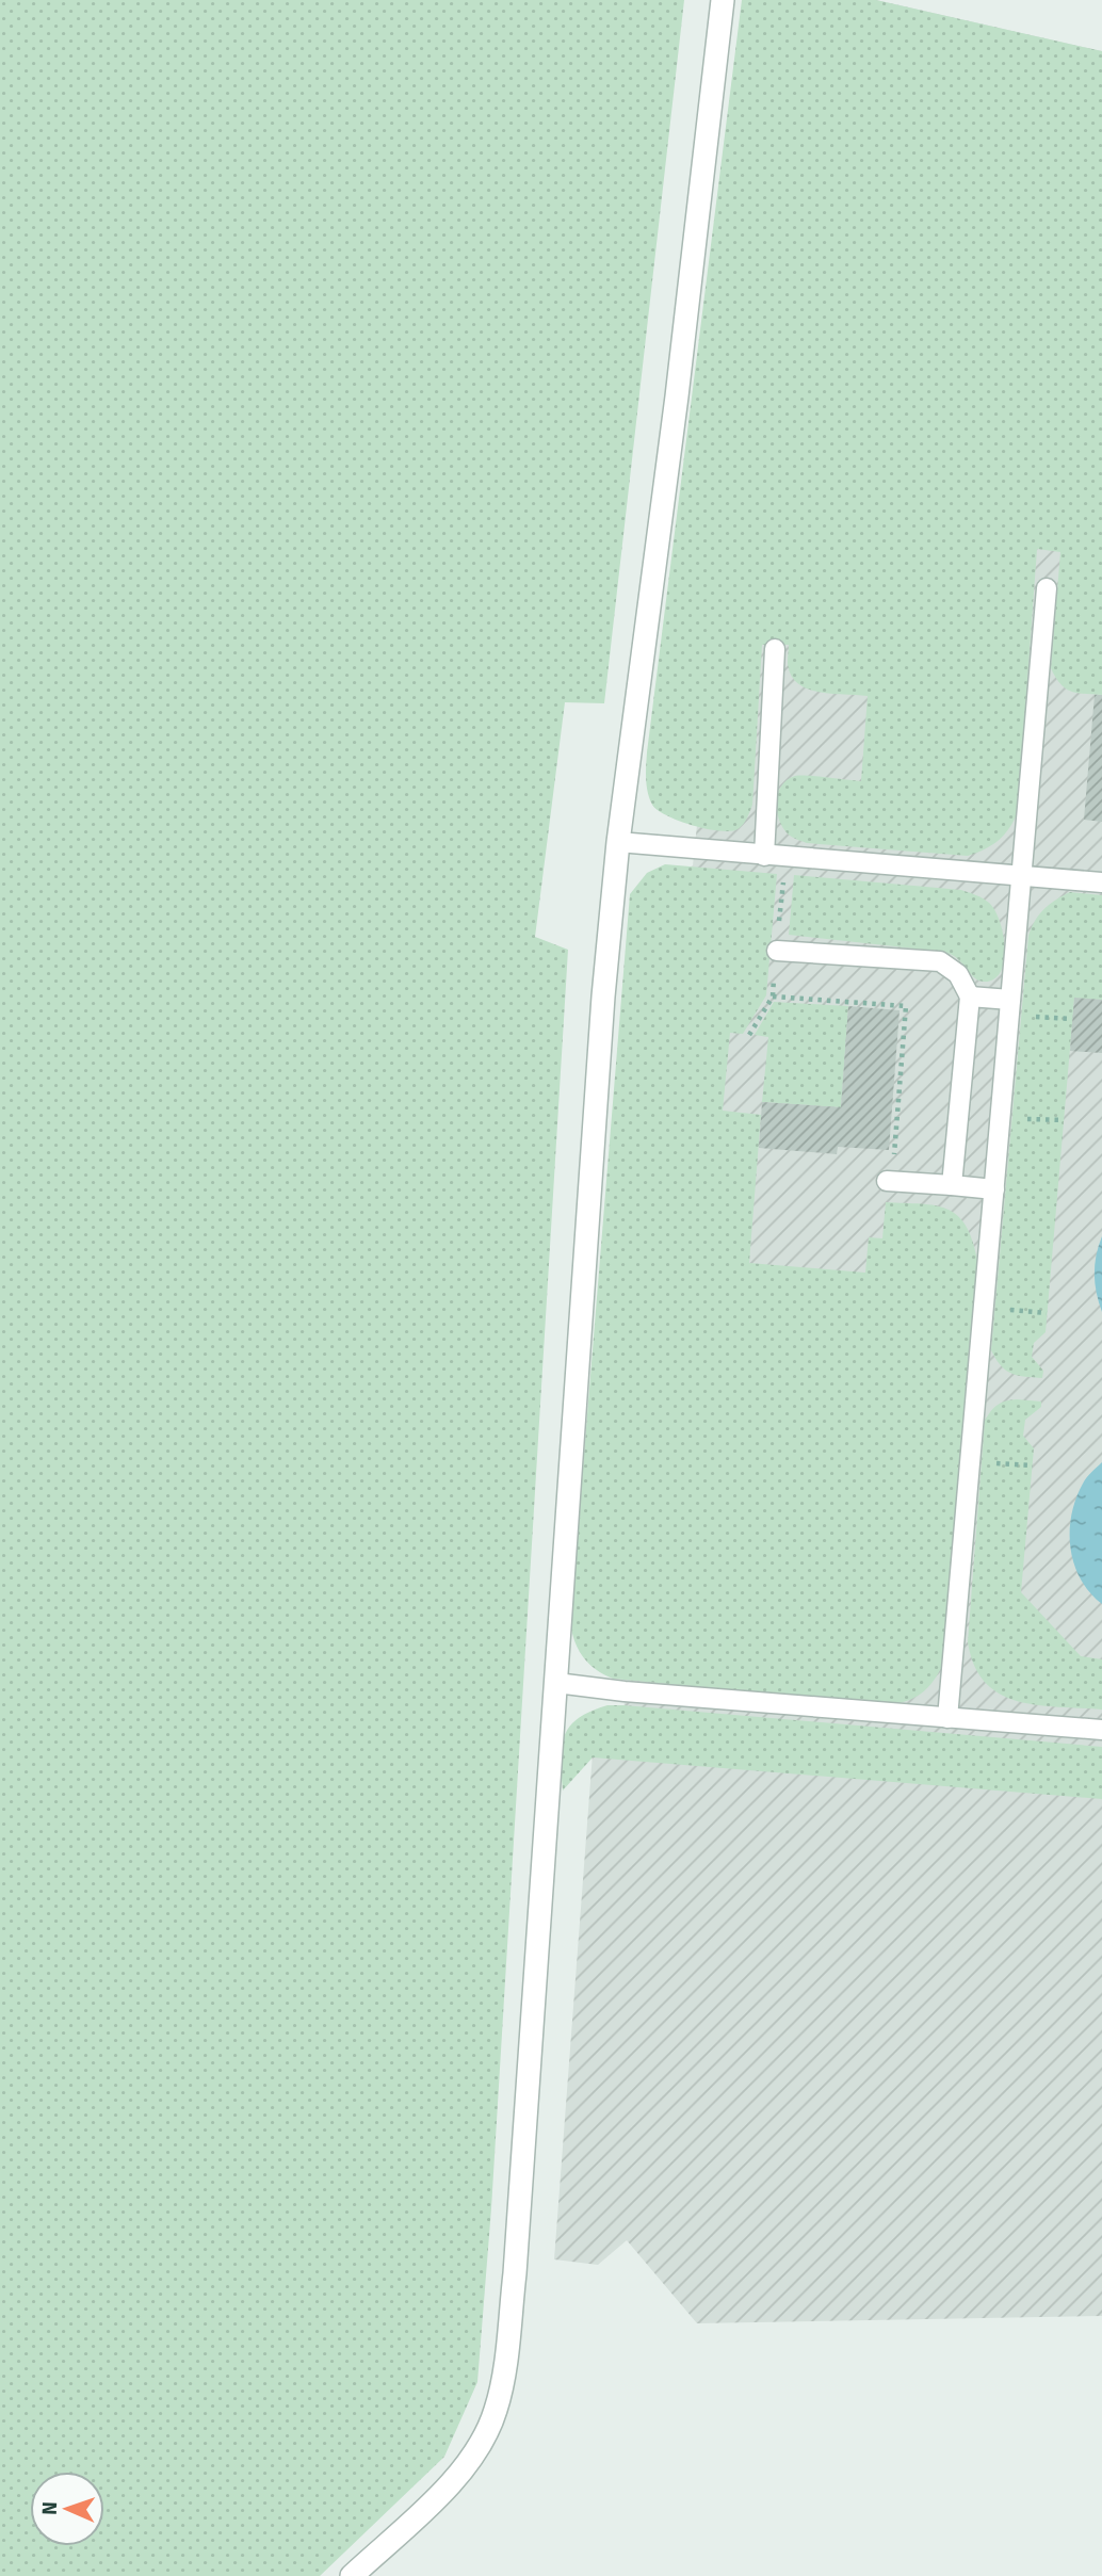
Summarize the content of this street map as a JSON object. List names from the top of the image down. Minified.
{"north":"left"}
